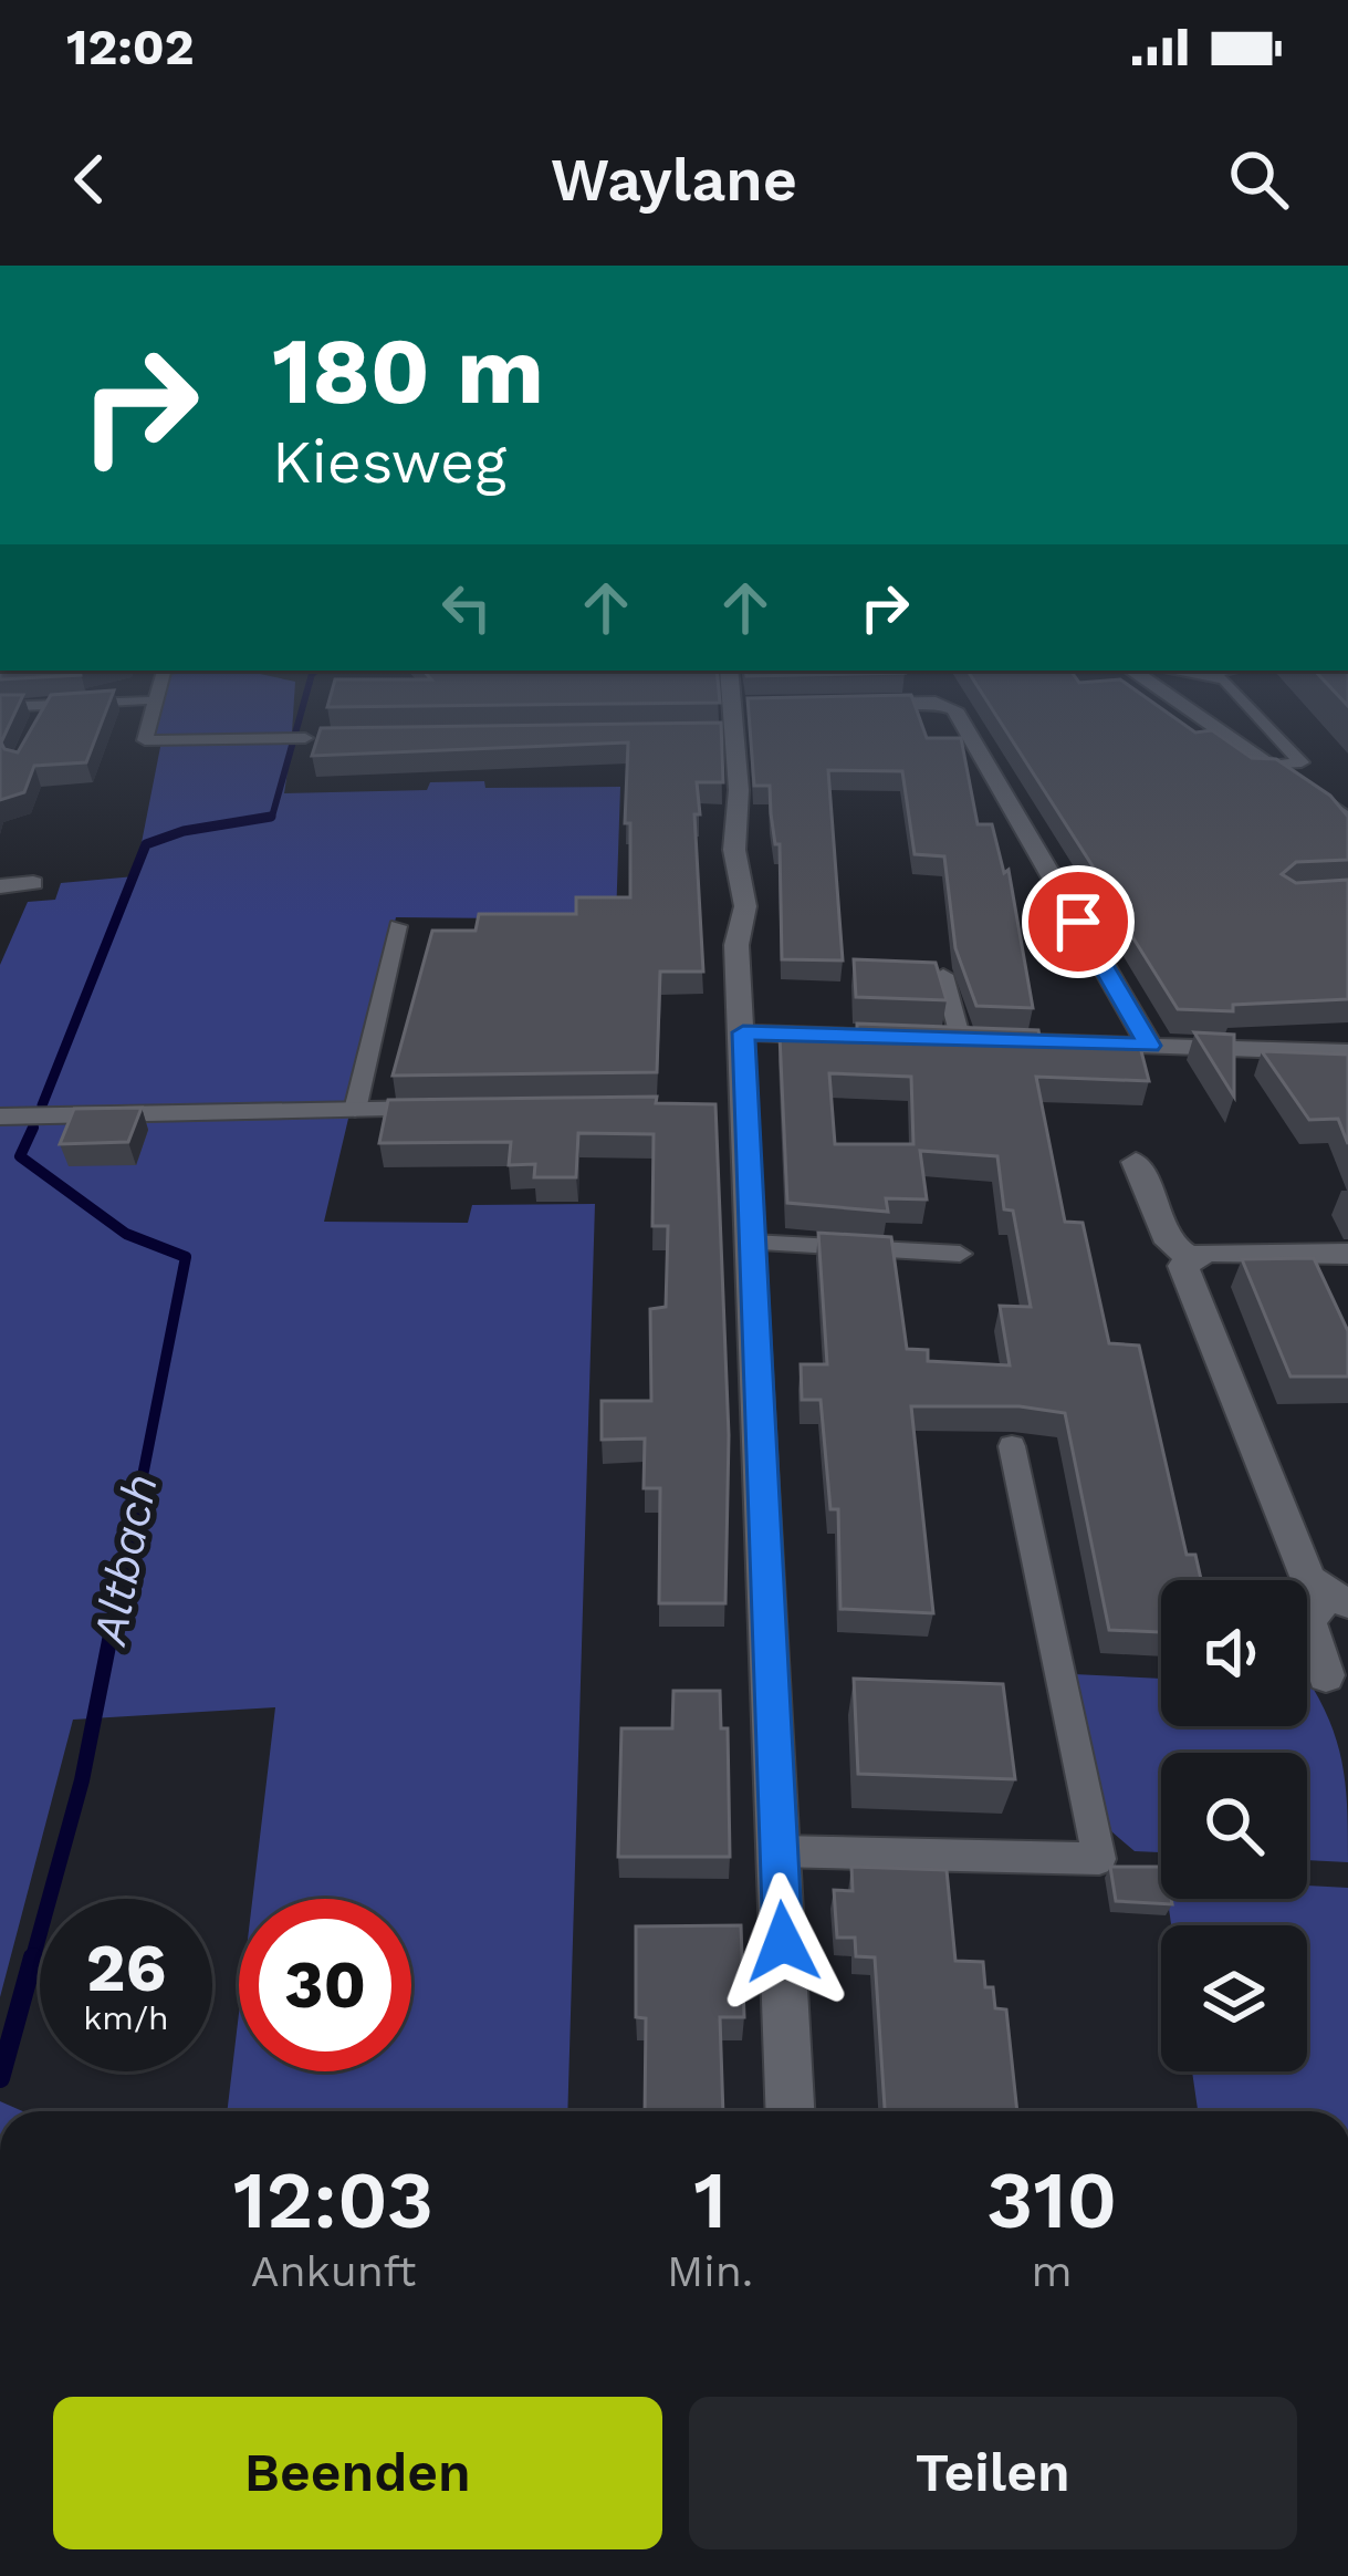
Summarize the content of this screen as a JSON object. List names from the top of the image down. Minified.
{"water":["Altbach"],"page":{"status":"12:02","header":"Waylane","turn":["180 m","Kiesweg"],"speed":"26 km/h","limit":"30","eta":["12:03","Ankunft","1","Min.","310","m"],"buttons":["Beenden","Teilen"]}}
